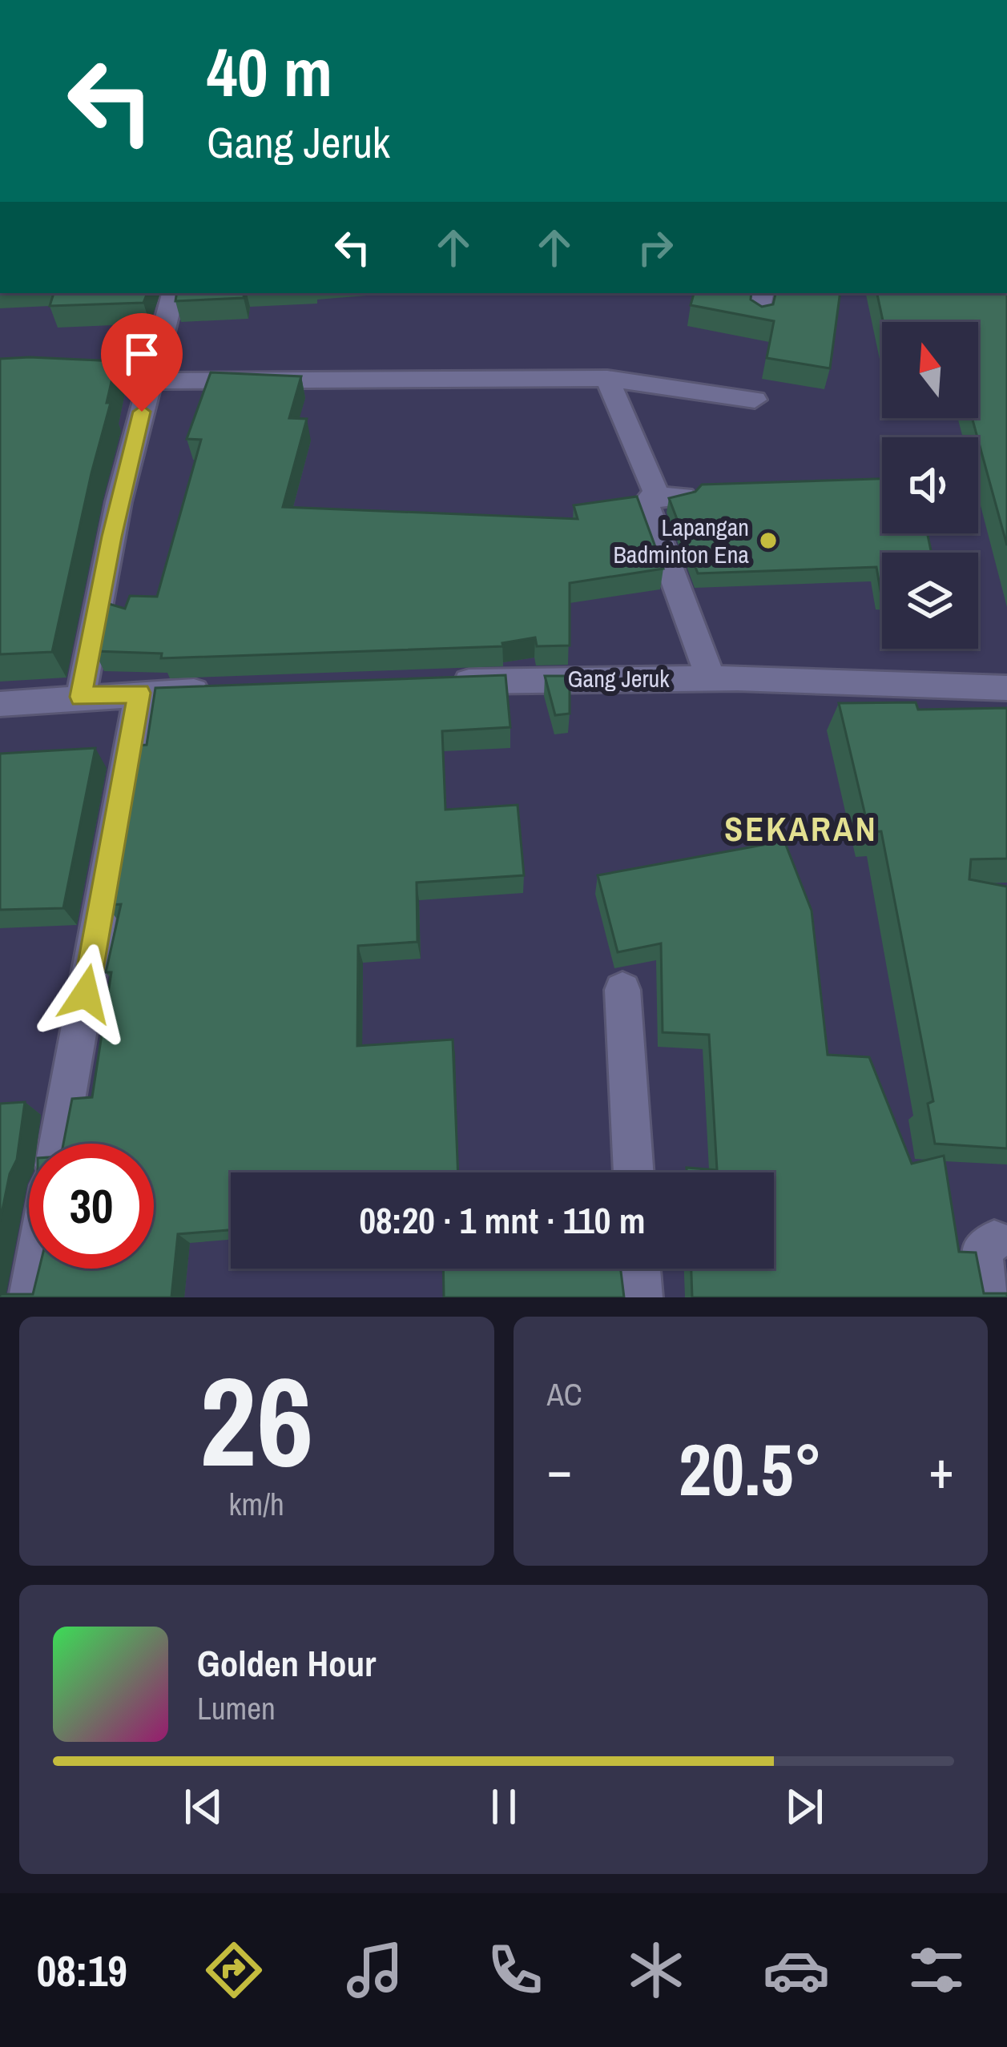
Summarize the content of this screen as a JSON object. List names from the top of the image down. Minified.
{"streets":{"street":["Gang Jeruk"]},"districts":["SEKARAN"],"places":["Lapangan Badminton Ena"],"north":"top","page":{"turn":["40 m","Gang Jeruk"],"limit":"30","trip":"08:20 · 1 mnt · 110 m","tile":[["26","km/h"],"AC"],"heat":["−","20.5°","+"],"song":["Golden Hour","Lumen"],"tabs":"08:19"}}
